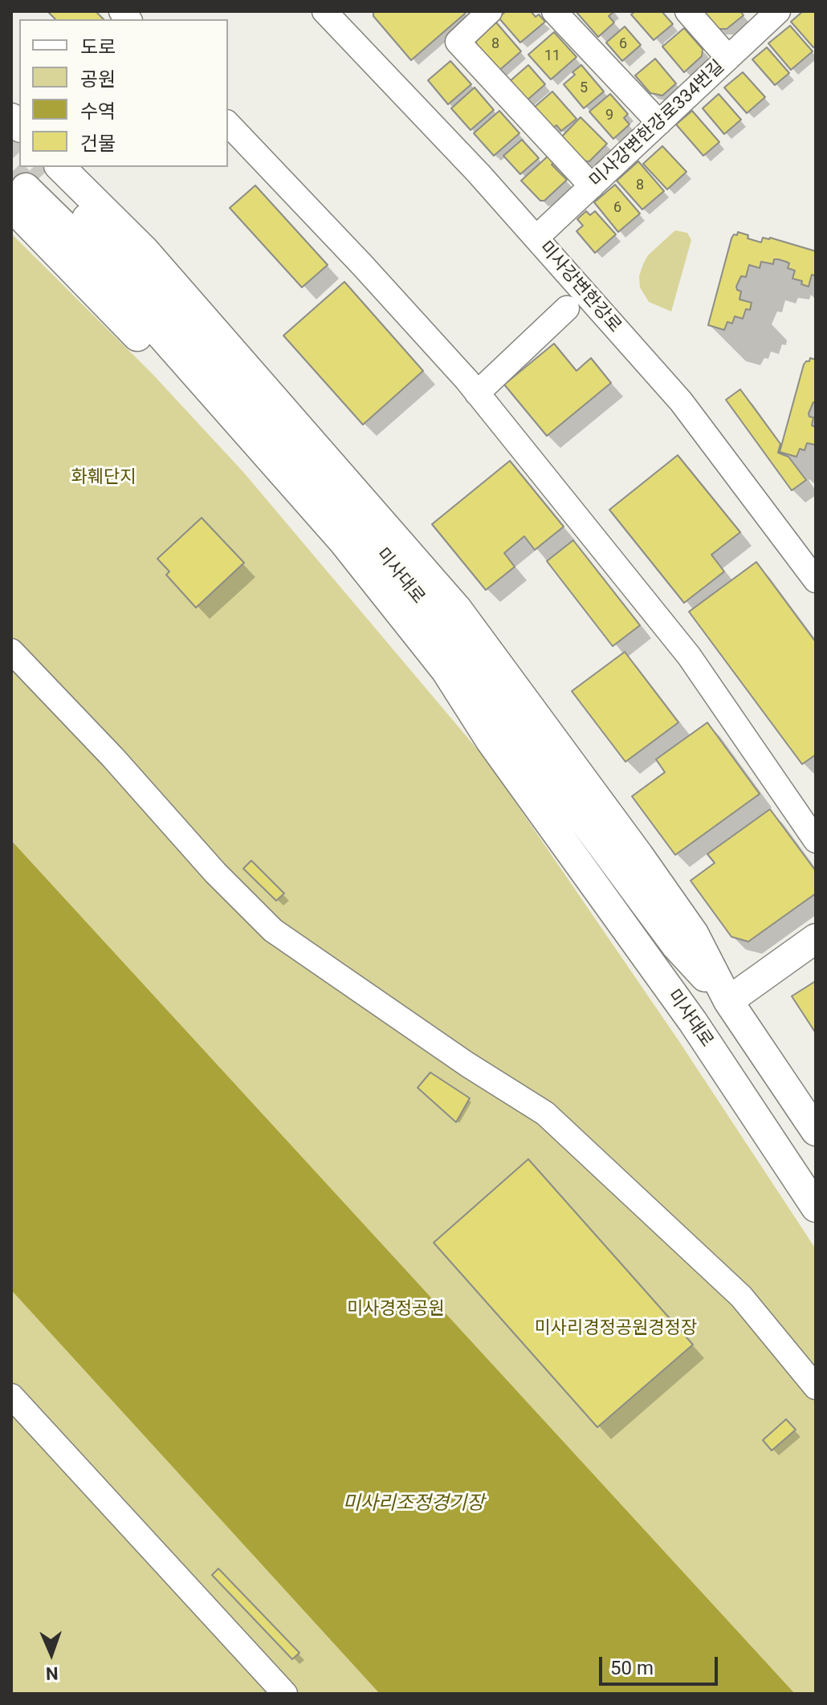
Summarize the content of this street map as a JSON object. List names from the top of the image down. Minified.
{"streets":{"main road":["미사대로"],"street":["미사강변한강로334번길","미사강변한강로"]},"crossings":[["미사강변한강로334번길","미사강변한강로"]],"water":["미사리조정경기장"],"parks":["화훼단지","미사경정공원","미사리경정공원경정장"],"house_numbers":["8","6","11","5","9","8","6"],"legend":["도로","공원","수역","건물"],"scale_bar":"50 m","north":"bottom"}
